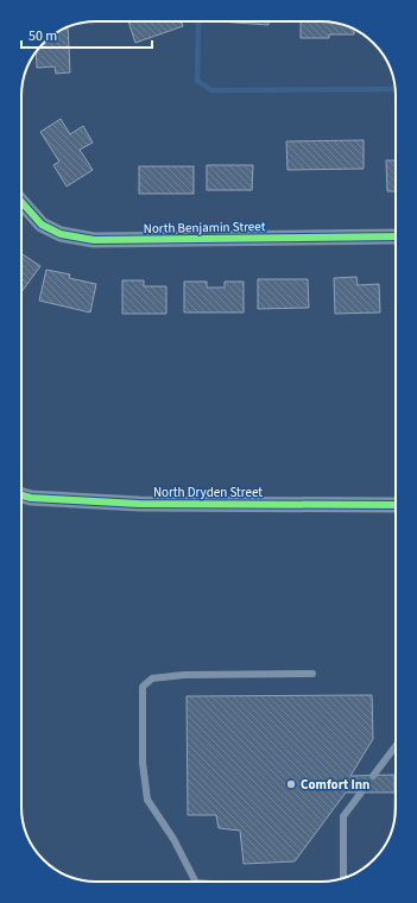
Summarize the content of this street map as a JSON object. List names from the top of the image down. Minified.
{"streets":{"street":["North Benjamin Street","North Dryden Street"]},"places":["Comfort Inn"],"scale_bar":"50 m"}
